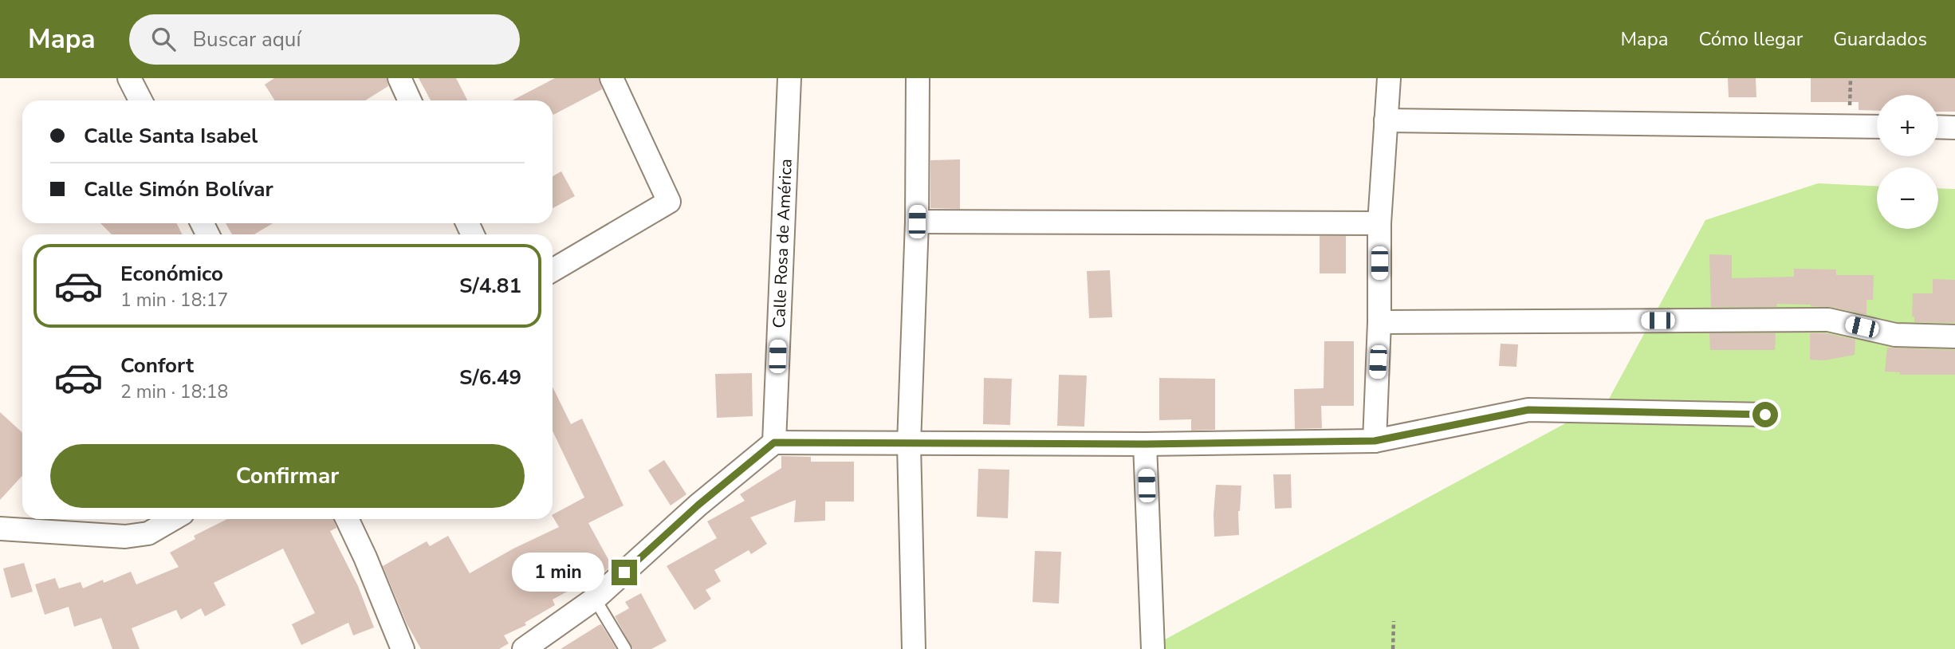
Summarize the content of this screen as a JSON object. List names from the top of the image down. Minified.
{"streets":{"street":["Calle Rosa de América"]},"page":{"header":"Mapa","search":"Buscar aquí","nav":["Mapa","Cómo llegar","Guardados"],"map_buttons":["+","−"],"banner":["Calle Santa Isabel","Calle Simón Bolívar"],"list":[{"name":"Económico","note":"1 min · 18:17","value":"S/4.81"},{"name":"Confort","note":"2 min · 18:18","value":"S/6.49"}],"buttons":"Confirmar","bubble":"1 min"}}
